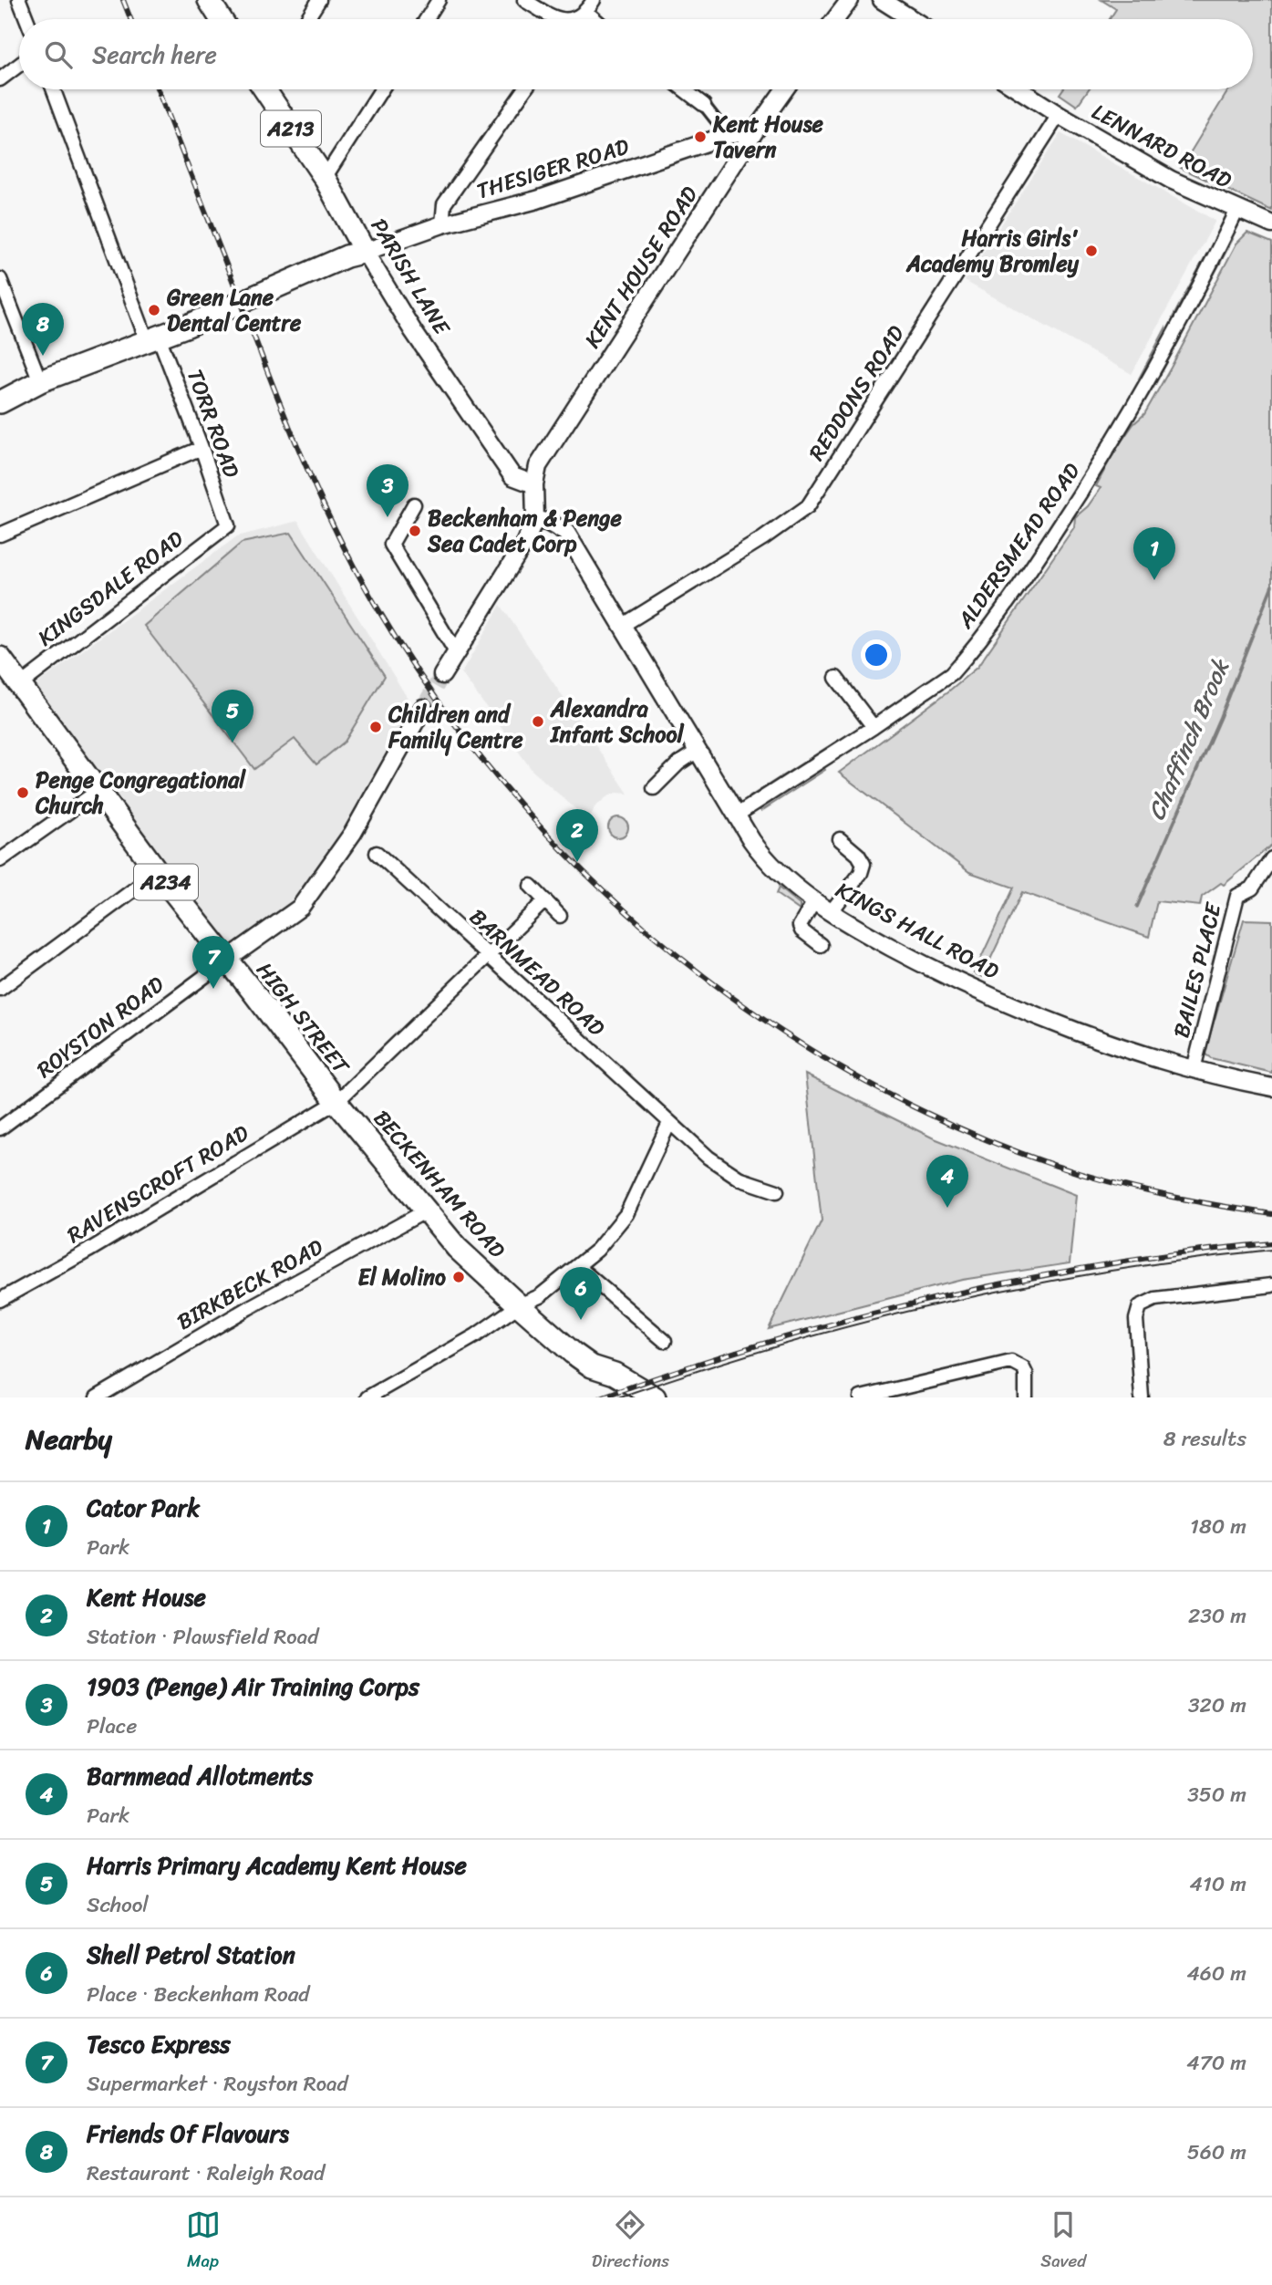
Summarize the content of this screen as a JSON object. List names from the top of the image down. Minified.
{"streets":{"main road":["A213","PARISH LANE","A234","HIGH STREET","BECKENHAM ROAD"],"street":["LENNARD ROAD","THESIGER ROAD","KENT HOUSE ROAD","REDDONS ROAD","TORR ROAD","ALDERSMEAD ROAD","KINGSDALE ROAD","KINGS HALL ROAD","BAILES PLACE","BARNMEAD ROAD","ROYSTON ROAD","RAVENSCROFT ROAD","BIRKBECK ROAD"]},"crossings":[["LENNARD ROAD","REDDONS ROAD"],["LENNARD ROAD","ALDERSMEAD ROAD"],["THESIGER ROAD","KENT HOUSE ROAD"],["THESIGER ROAD","PARISH LANE"],["KENT HOUSE ROAD","PARISH LANE"],["REDDONS ROAD","KINGS HALL ROAD"],["TORR ROAD","KINGSDALE ROAD"],["ALDERSMEAD ROAD","KINGS HALL ROAD"],["KINGSDALE ROAD","HIGH STREET"],["KINGS HALL ROAD","BAILES PLACE"],["BARNMEAD ROAD","RAVENSCROFT ROAD"],["HIGH STREET","ROYSTON ROAD"],["HIGH STREET","RAVENSCROFT ROAD"],["HIGH STREET","BECKENHAM ROAD"],["RAVENSCROFT ROAD","BECKENHAM ROAD"],["BECKENHAM ROAD","BIRKBECK ROAD"]],"water":["Chaffinch Brook"],"places":["Kent House Tavern","Harris Girls' Academy Bromley","Green Lane Dental Centre","Beckenham & Penge Sea Cadet Corp","Alexandra Infant School","Children and Family Centre","Penge Congregational Church","El Molino"],"page":{"search":"Search here","pins":["8","3","1","5","2","7","4","6"],"heading":["Nearby","8 results"],"list":[{"mark":"1","name":"Cator Park","note":"Park","value":"180 m"},{"mark":"2","name":"Kent House","note":"Station · Plawsfield Road","value":"230 m"},{"mark":"3","name":"1903 (Penge) Air Training Corps","note":"Place","value":"320 m"},{"mark":"4","name":"Barnmead Allotments","note":"Park","value":"350 m"},{"mark":"5","name":"Harris Primary Academy Kent House","note":"School","value":"410 m"},{"mark":"6","name":"Shell Petrol Station","note":"Place · Beckenham Road","value":"460 m"},{"mark":"7","name":"Tesco Express","note":"Supermarket · Royston Road","value":"470 m"},{"mark":"8","name":"Friends Of Flavours","note":"Restaurant · Raleigh Road","value":"560 m"}],"nav":["Map","Directions","Saved"]}}
